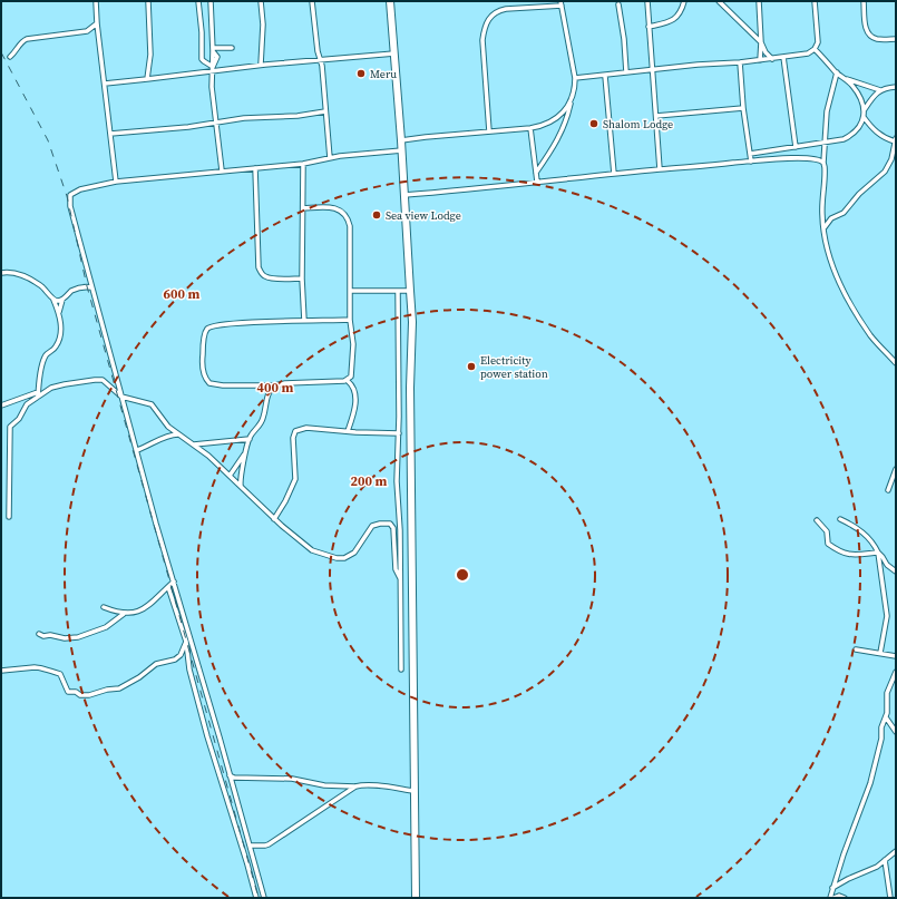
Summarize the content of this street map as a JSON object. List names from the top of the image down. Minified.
{"places":["Meru","Shalom Lodge","Sea view Lodge","Electricity power station"],"rings":["600 m","400 m","200 m"]}
